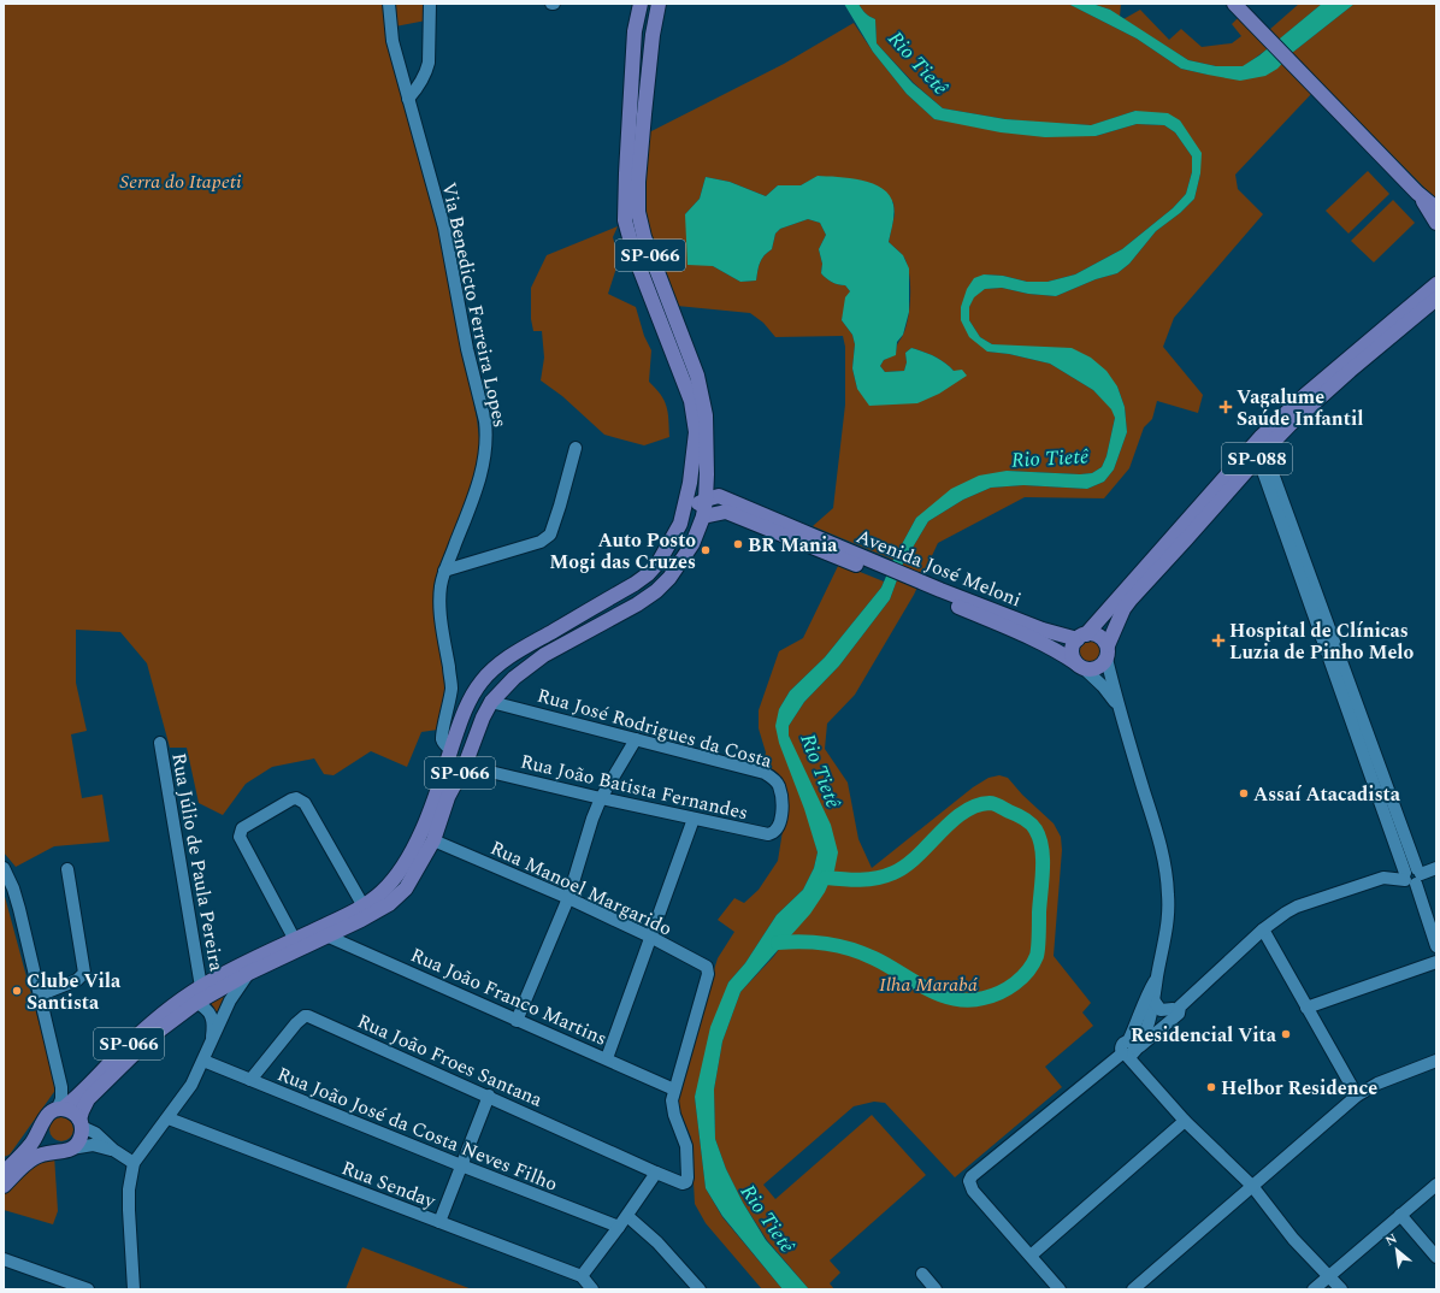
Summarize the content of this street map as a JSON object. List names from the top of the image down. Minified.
{"streets":{"main road":["SP-066","SP-088","Avenida José Meloni"],"street":["Via Benedicto Ferreira Lopes","Rua José Rodrigues da Costa","Rua João Batista Fernandes","Rua Júlio de Paula Pereira","Rua Manoel Margarido","Rua João Franco Martins","Rua João Froes Santana","Rua João José da Costa Neves Filho","Rua Senday"]},"crossings":[["SP-066","Via Benedicto Ferreira Lopes"],["SP-066","Avenida José Meloni"],["SP-066","Rua José Rodrigues da Costa"],["SP-066","Rua João Batista Fernandes"],["SP-066","Rua Júlio de Paula Pereira"],["SP-066","Rua Manoel Margarido"],["SP-066","Rua João Franco Martins"],["SP-088","Avenida José Meloni"],["Rua José Rodrigues da Costa","Rua João Batista Fernandes"],["Rua Manoel Margarido","Rua João Franco Martins"],["Rua Manoel Margarido","Rua João Froes Santana"],["Rua João Franco Martins","Rua João Froes Santana"],["Rua João Froes Santana","Rua João José da Costa Neves Filho"]],"water":["Rio Tietê"],"parks":["Serra do Itapeti","Ilha Marabá"],"places":{"health":["Vagalume Saúde Infantil","Hospital de Clínicas Luzia de Pinho Melo"],"other":["BR Mania","Auto Posto Mogi das Cruzes","Assaí Atacadista","Clube Vila Santista","Residencial Vita","Helbor Residence"]},"north":"top left"}
